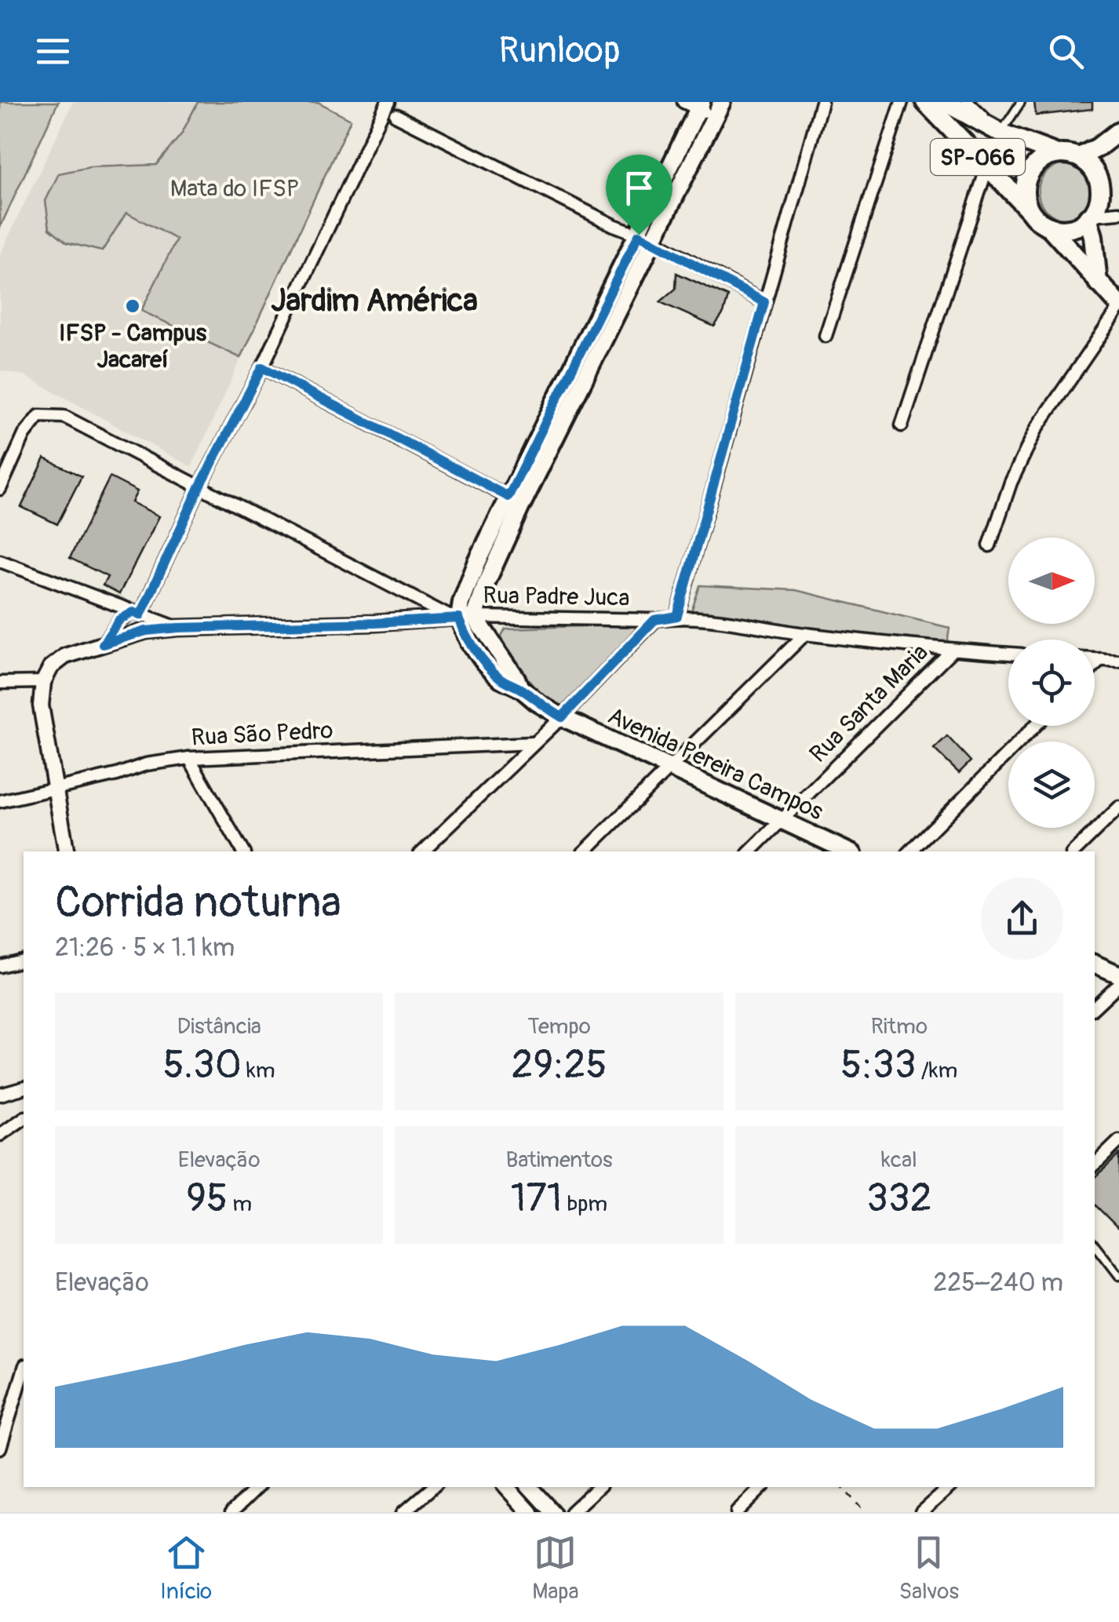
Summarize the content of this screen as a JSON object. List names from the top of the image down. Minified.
{"streets":{"main road":["SP-066","Avenida Pereira Campos"],"street":["Rua Padre Juca","Rua Santa Maria","Rua São Pedro"]},"crossings":[["Rua Padre Juca","Rua Santa Maria"],["Rua Padre Juca","Avenida Pereira Campos"],["Rua Santa Maria","Avenida Pereira Campos"]],"districts":["Jardim América"],"parks":["Mata do IFSP"],"places":["IFSP - Campus Jacareí"],"north":"right","page":{"header":"Runloop","heading":["Corrida noturna","21:26 · 5 × 1.1 km"],"stats":[["Distância","5.30 km"],["Tempo","29:25"],["Ritmo","5:33 /km"],["Elevação","95 m"],["Batimentos","171 bpm"],["kcal","332"]],"chart":["Elevação","225–240 m"],"tabs":["Início","Mapa","Salvos"]}}
